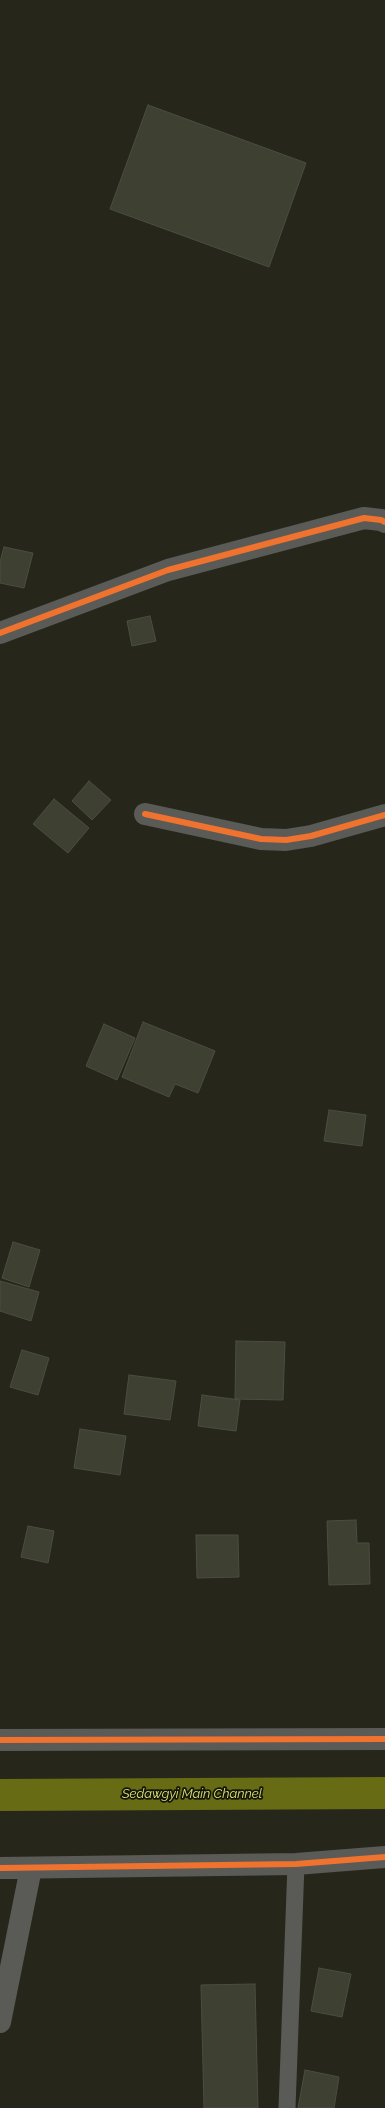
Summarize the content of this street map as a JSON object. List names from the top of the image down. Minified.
{"water":["Sedawgyi Main Channel"]}
